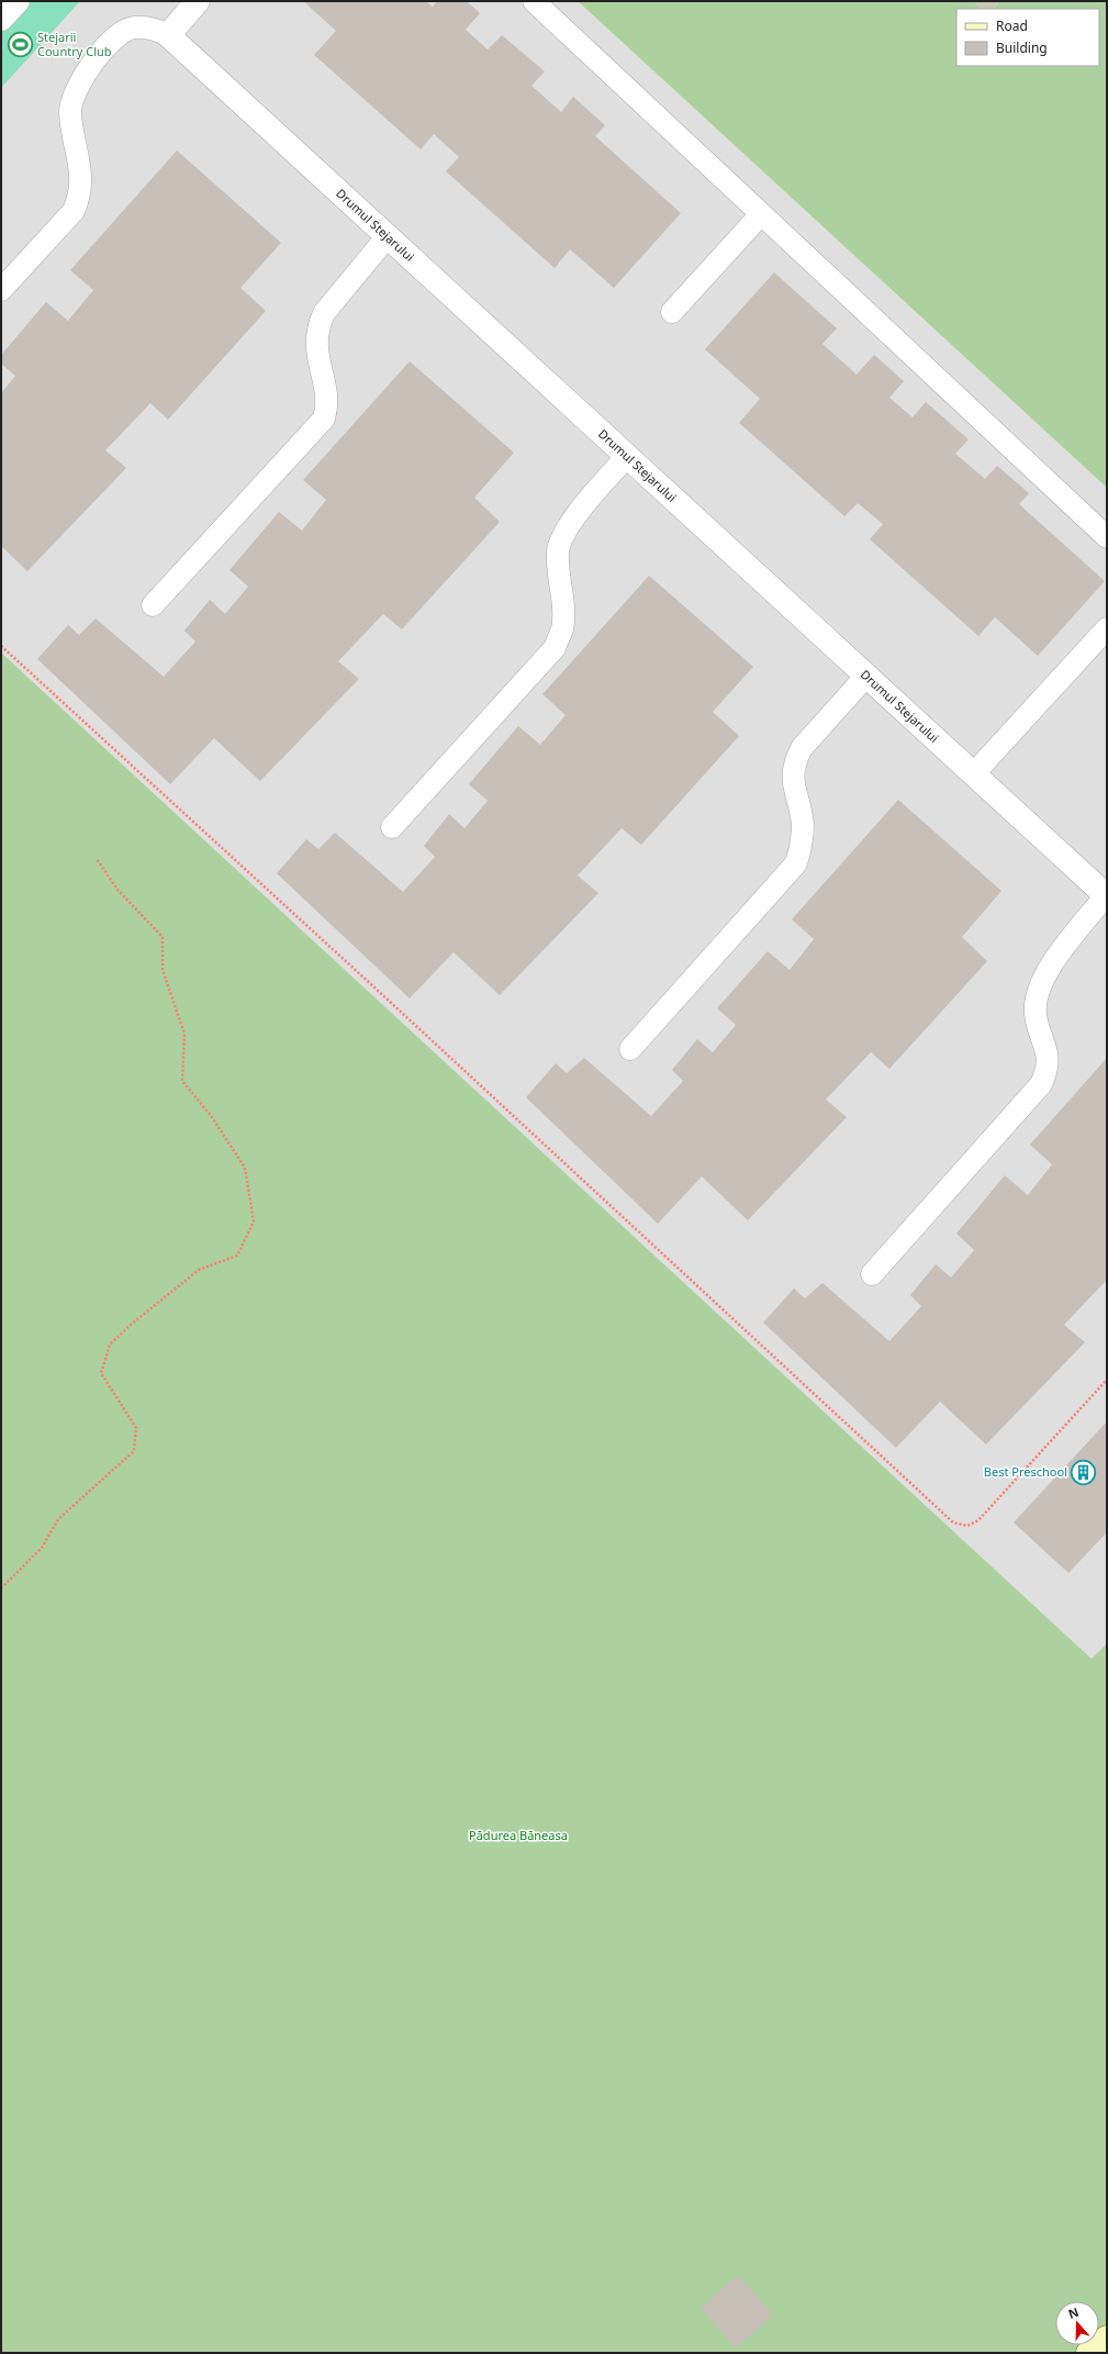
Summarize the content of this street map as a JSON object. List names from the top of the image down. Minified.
{"streets":{"street":["Drumul Stejarului"]},"parks":["Pădurea Băneasa"],"places":{"sports":["Stejarii Country Club"],"building":["Best Preschool"]},"legend":["Road","Building"],"north":"top"}
